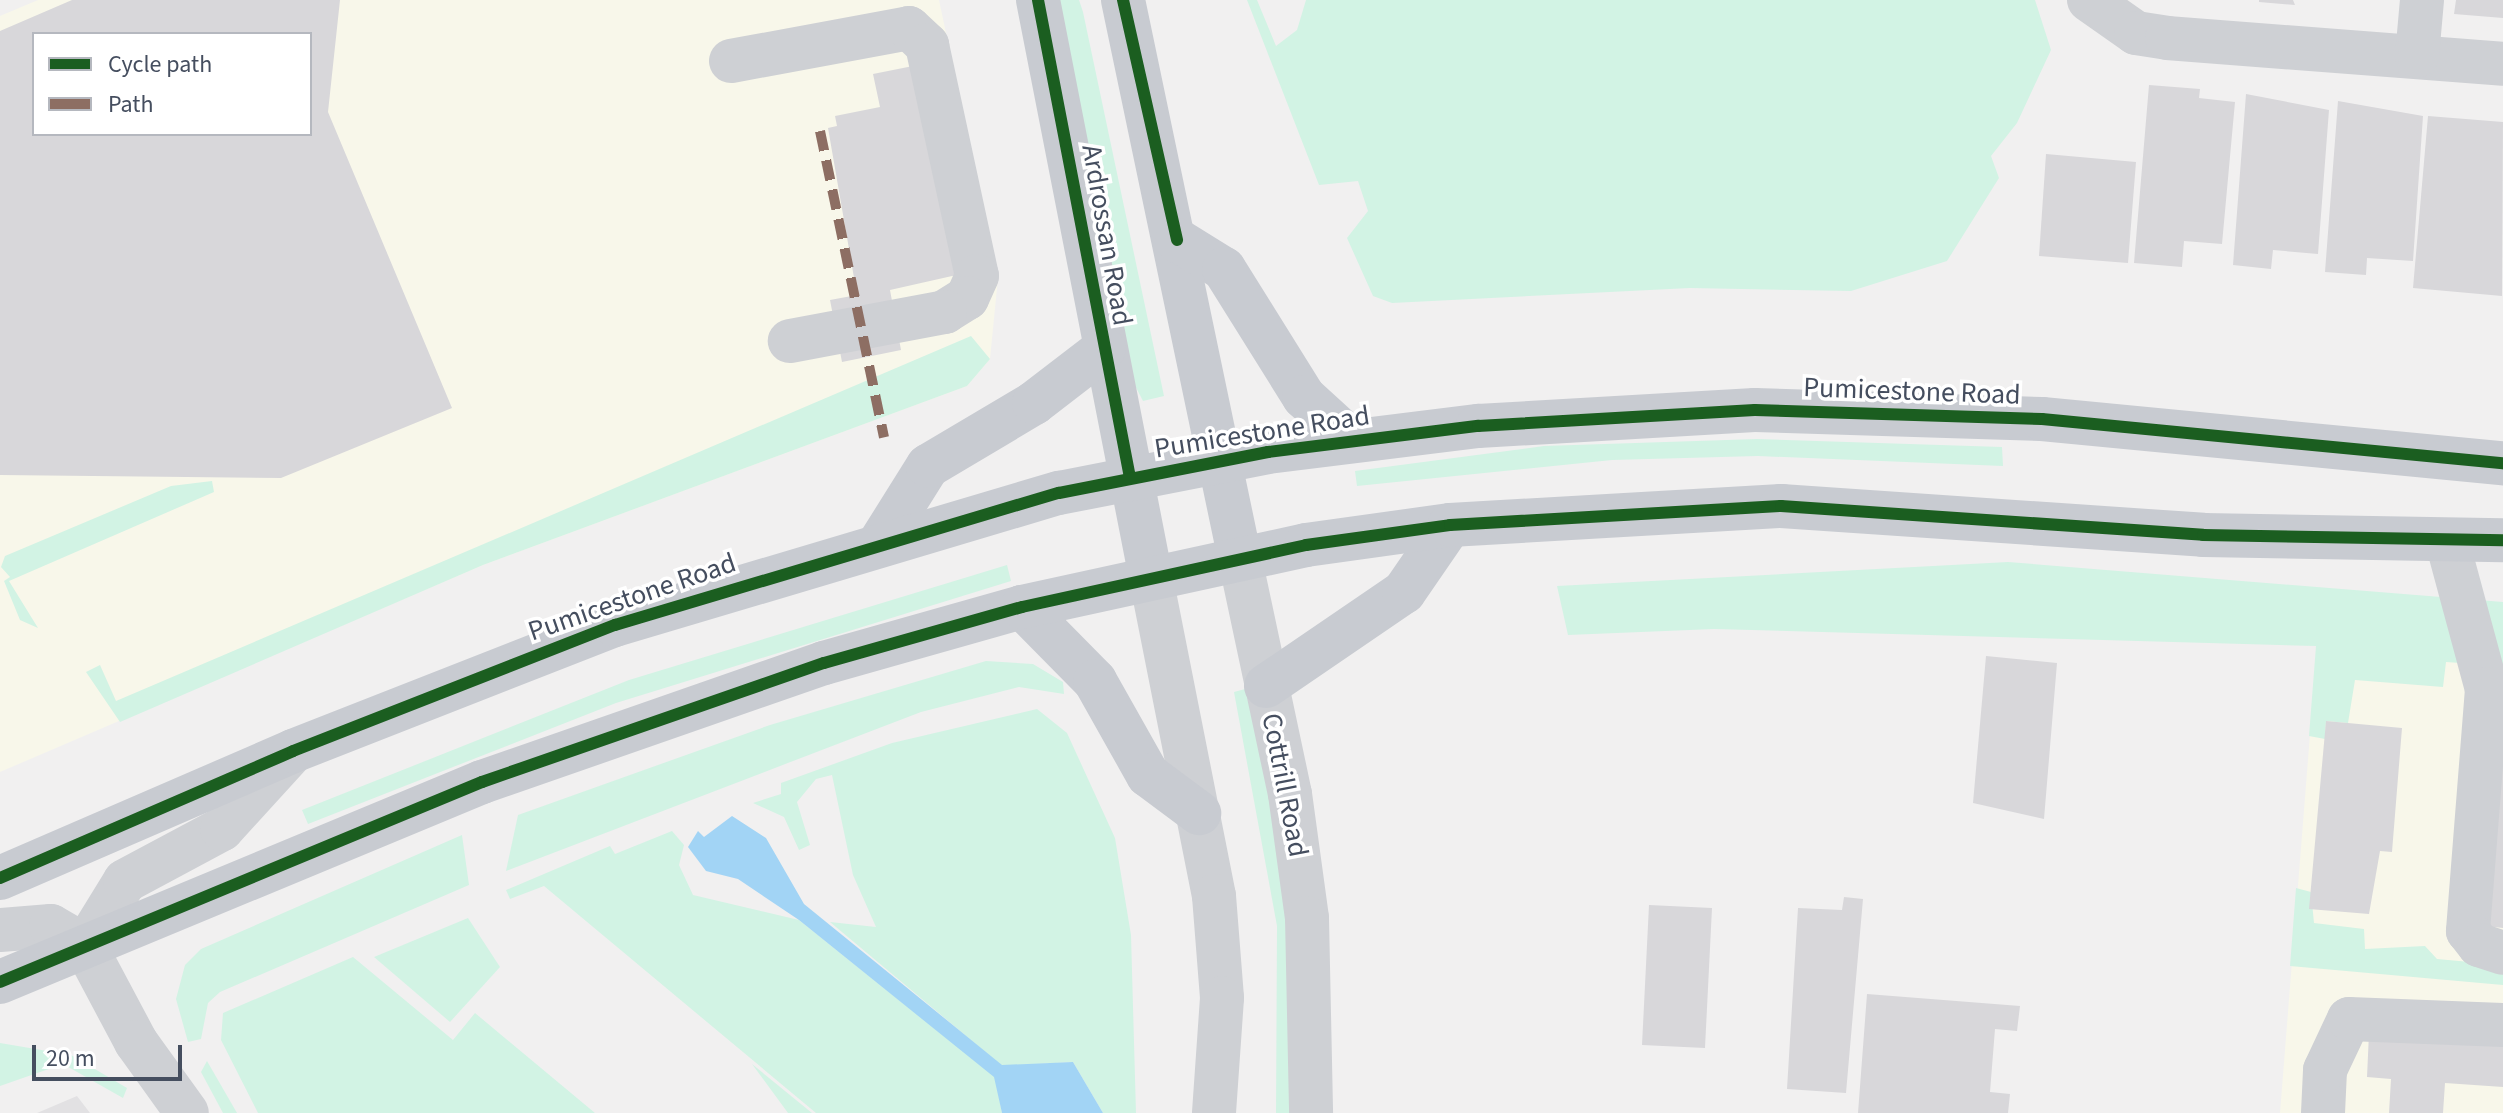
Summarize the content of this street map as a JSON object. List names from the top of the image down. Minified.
{"streets":{"main road":["Ardrossan Road","Pumicestone Road","Cottrill Road"]},"crossings":[["Ardrossan Road","Pumicestone Road"],["Pumicestone Road","Cottrill Road"]],"legend":["Cycle path","Path"],"scale_bar":"20 m"}
